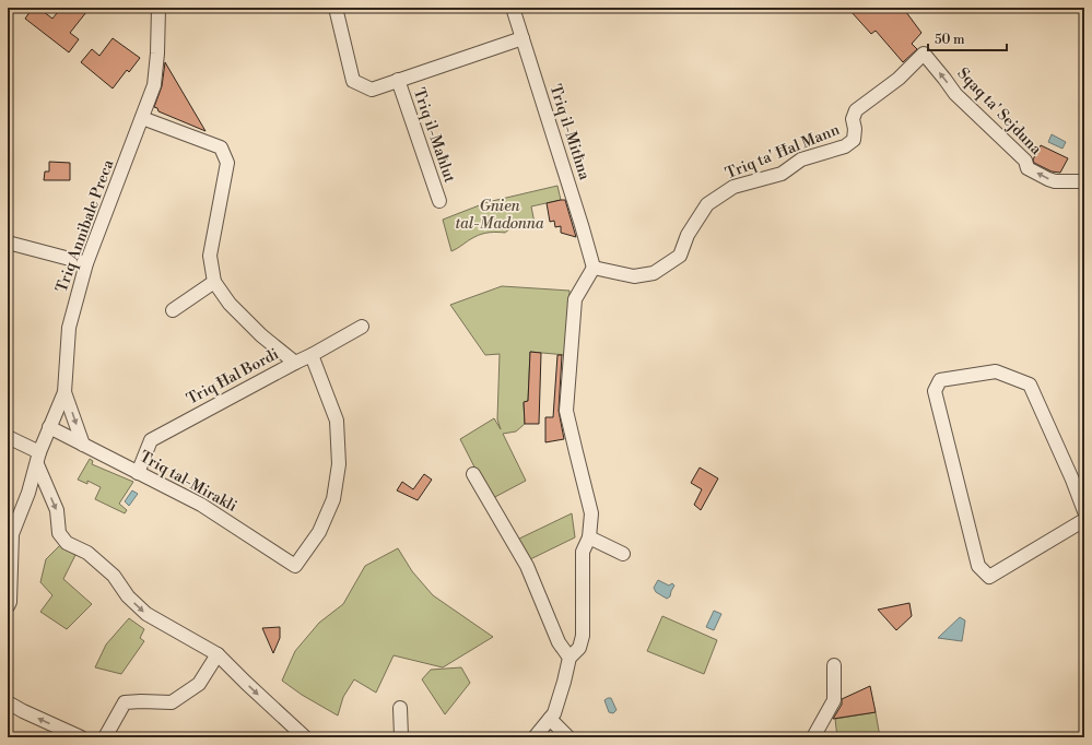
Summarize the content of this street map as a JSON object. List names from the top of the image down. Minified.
{"streets":{"street":["Sqaq ta' Sejduna","Triq il-Mitħna","Triq il-Maħlut","Triq ta' Ħal Mann","Triq Annibale Preca","Triq Ħal Bordi","Triq tal-Mirakli"]},"crossings":[["Sqaq ta' Sejduna","Triq ta' Ħal Mann"],["Triq il-Mitħna","Triq ta' Ħal Mann"],["Triq Annibale Preca","Triq tal-Mirakli"],["Triq Ħal Bordi","Triq tal-Mirakli"]],"one_way":["Sqaq ta' Sejduna"],"parks":["Gnien tal-Madonna"],"scale_bar":"50 m"}
